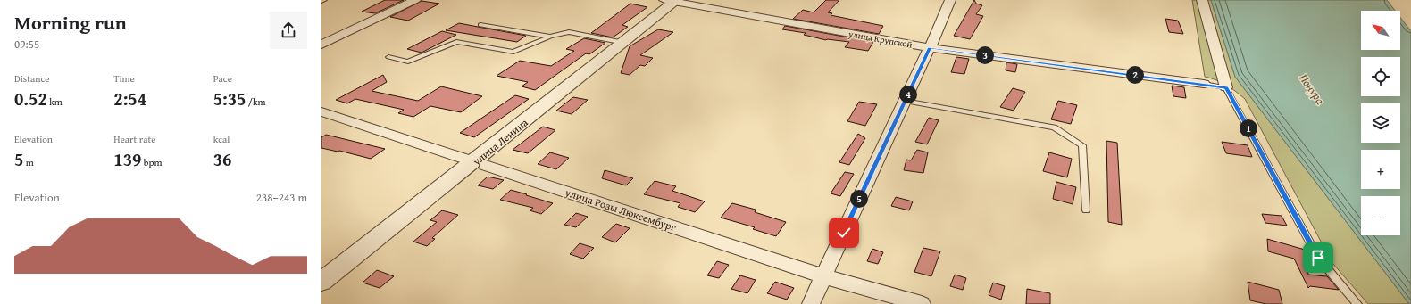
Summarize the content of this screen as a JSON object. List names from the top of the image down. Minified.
{"streets":{"street":["улица Крупской","улица Ленина","улица Розы Люксембург"]},"crossings":[["улица Крупской","улица Ленина"],["улица Ленина","улица Розы Люксембург"]],"water":["Понура"],"north":"top left","page":{"heading":["Morning run","09:55"],"map_buttons":["+","−"],"pins":["3","2","4","1","5"],"stats":[["Distance","0.52 km"],["Time","2:54"],["Pace","5:35 /km"],["Elevation","5 m"],["Heart rate","139 bpm"],["kcal","36"]],"chart":["Elevation","238–243 m"]}}
